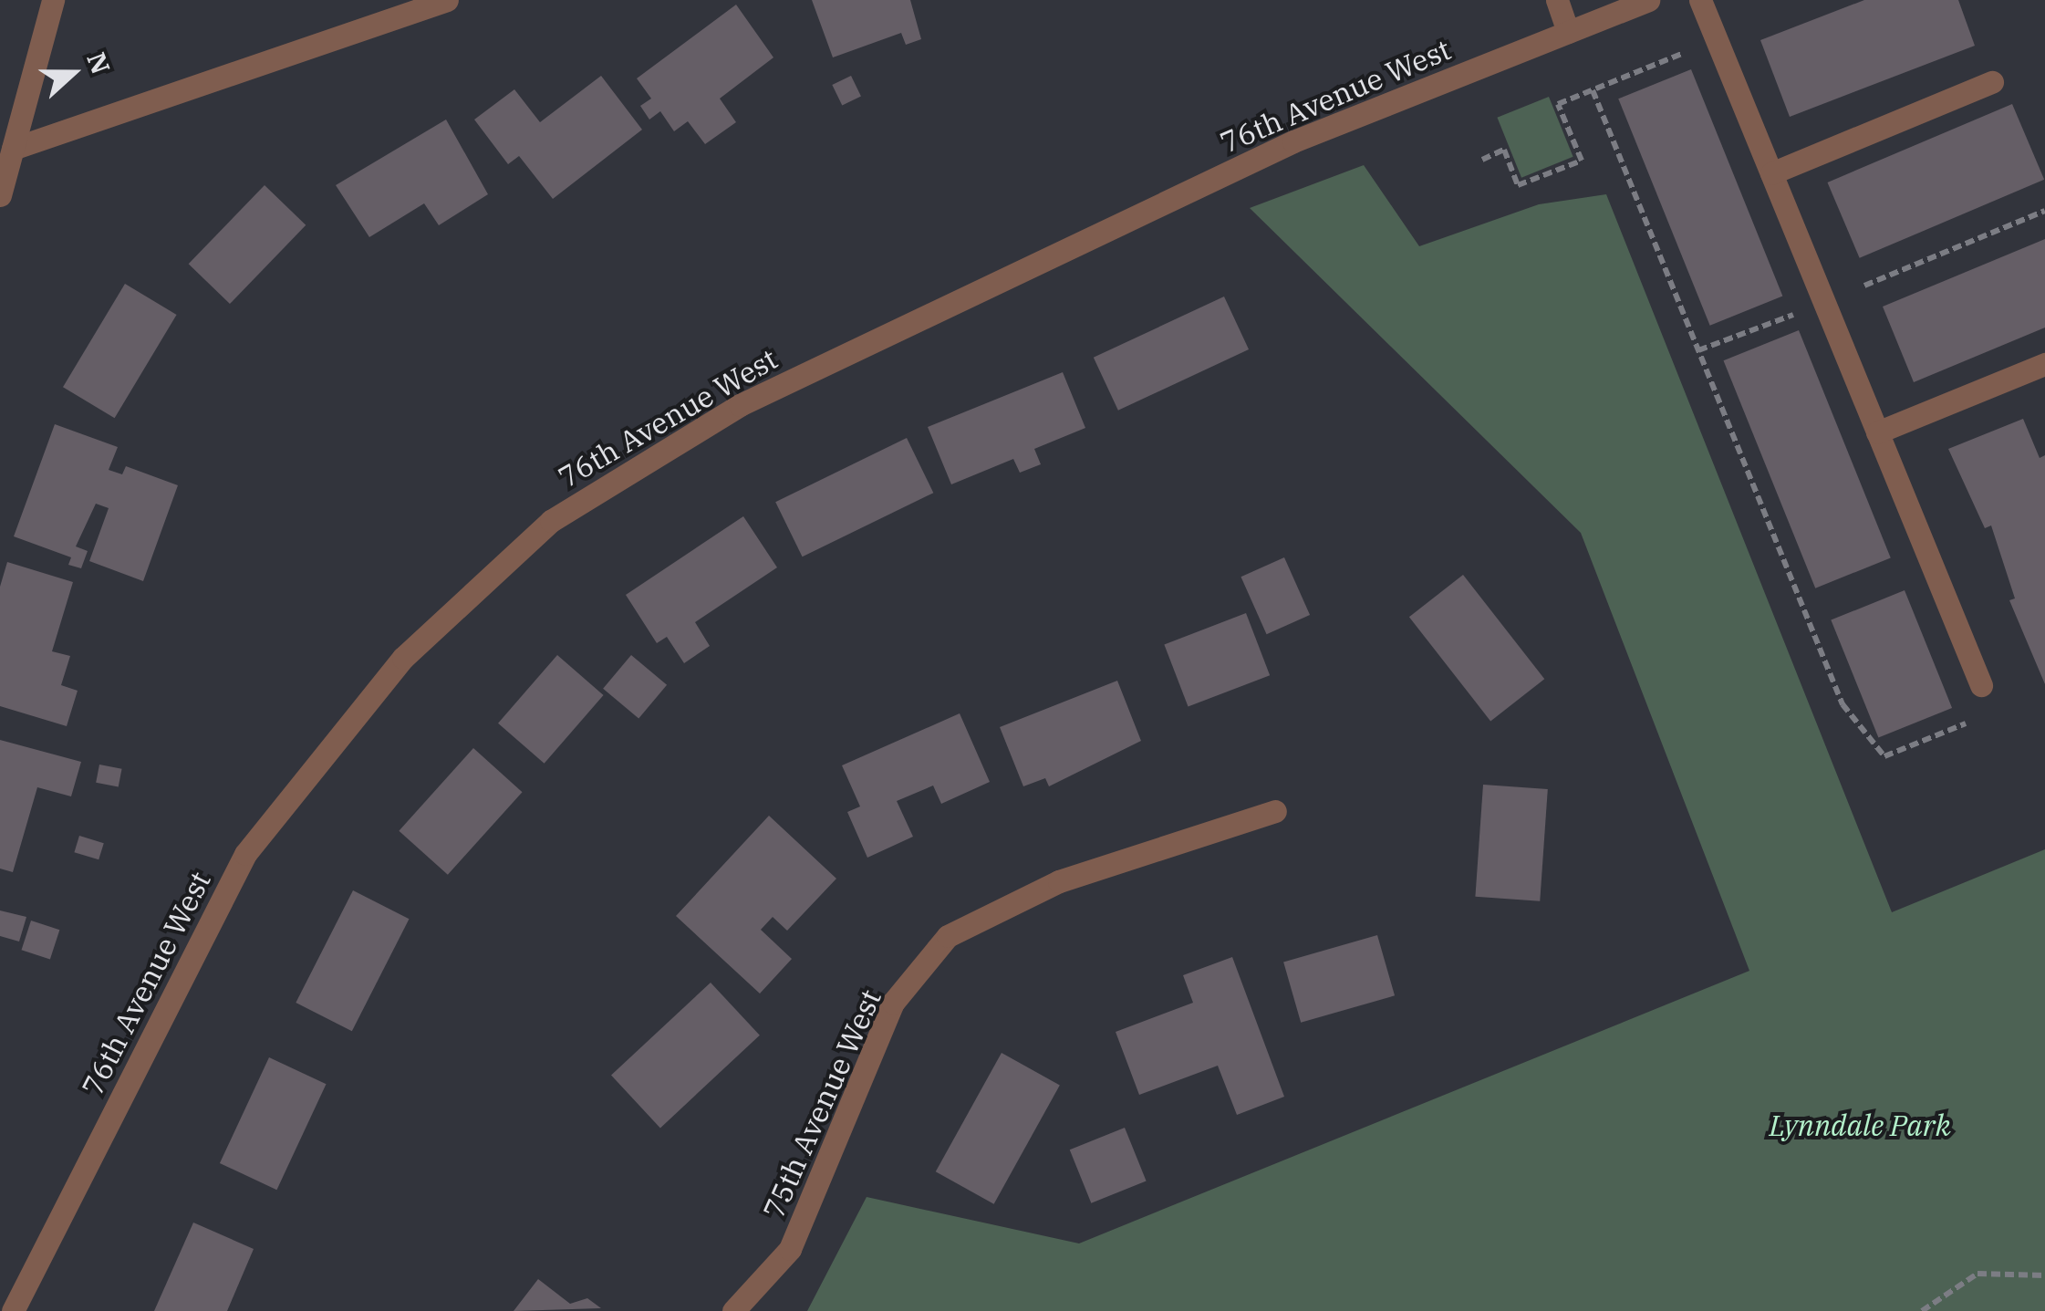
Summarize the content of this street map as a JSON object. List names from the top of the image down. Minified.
{"streets":{"street":["76th Avenue West","75th Avenue West"]},"parks":["Lynndale Park"],"north":"right"}
